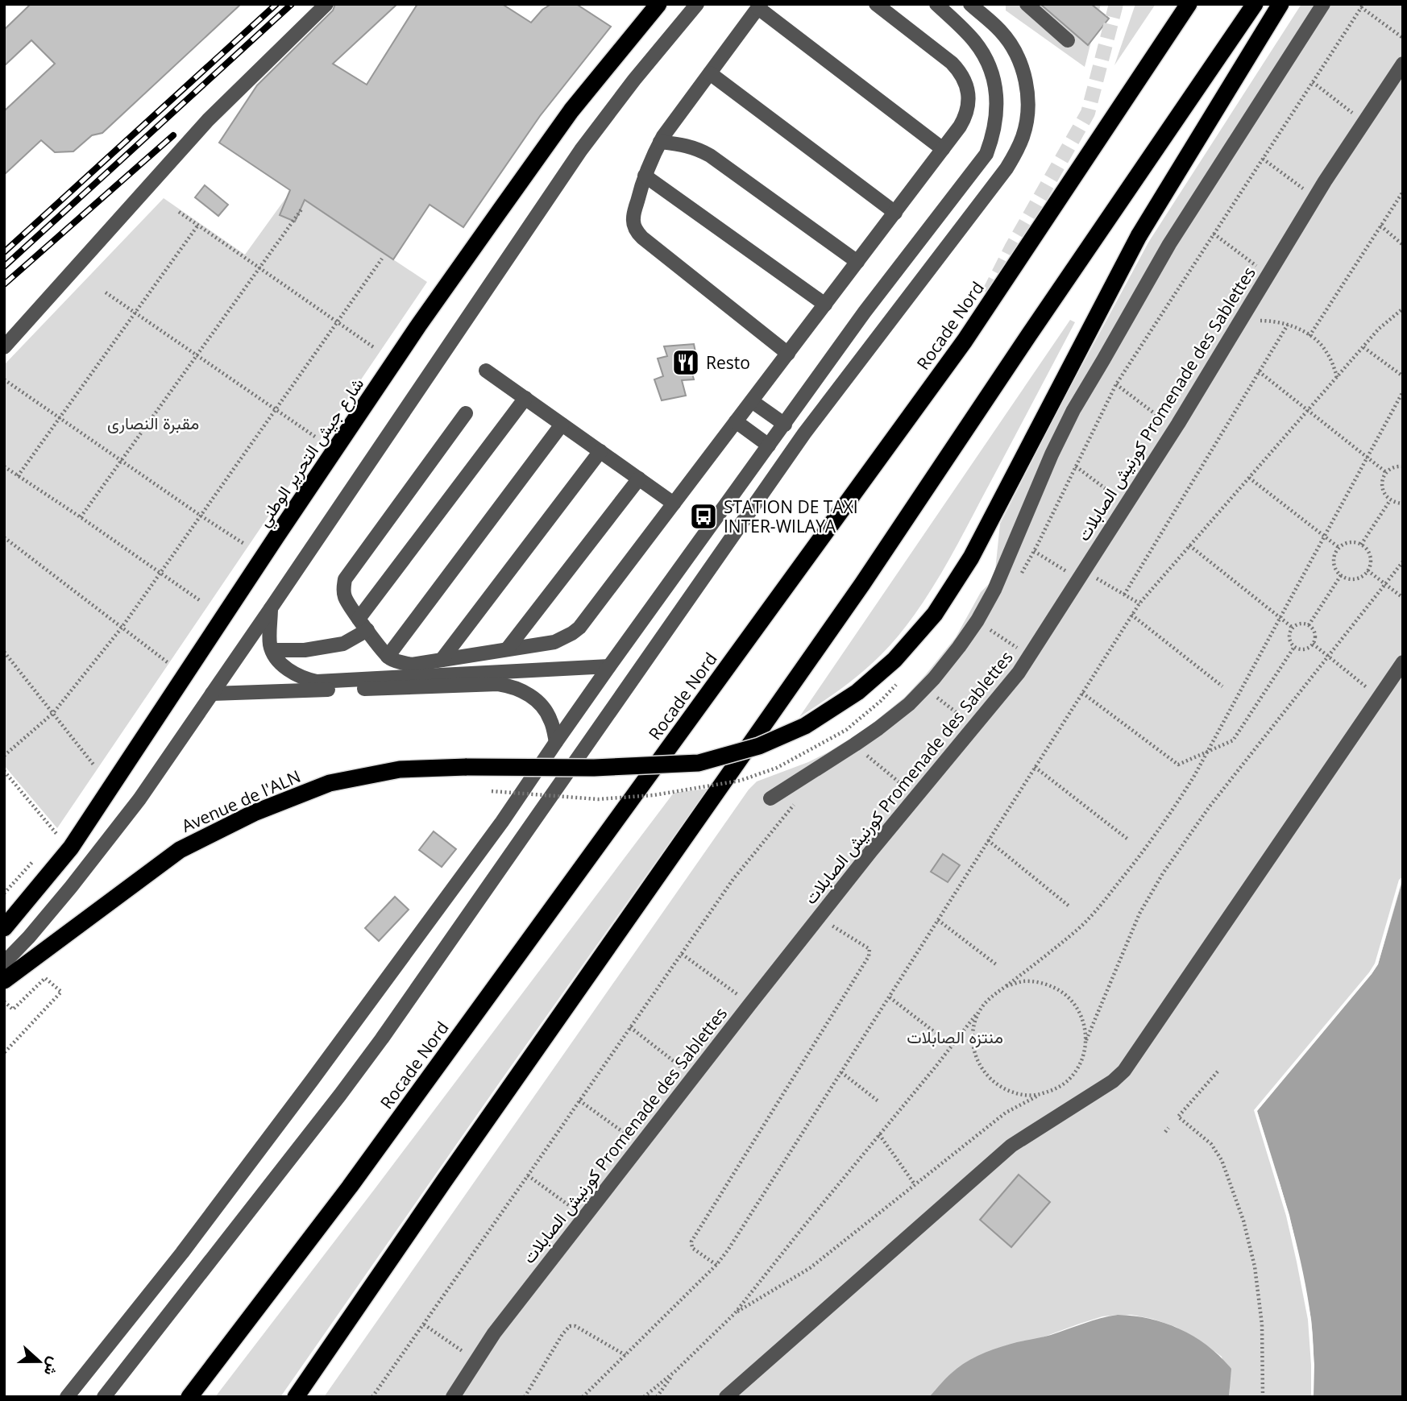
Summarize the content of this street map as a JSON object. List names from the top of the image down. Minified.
{"streets":{"highway":["Rocade Nord","شارع جيش التحرير الوطني","Avenue de l'ALN"],"street":["كورنيش الصابلات Promenade des Sablettes"]},"parks":["مقبرة النصارى","منتزه الصابلات"],"places":{"restaurant":["Resto"],"bus stop":["STATION DE TAXI INTER-WILAYA"]},"north":"right"}
